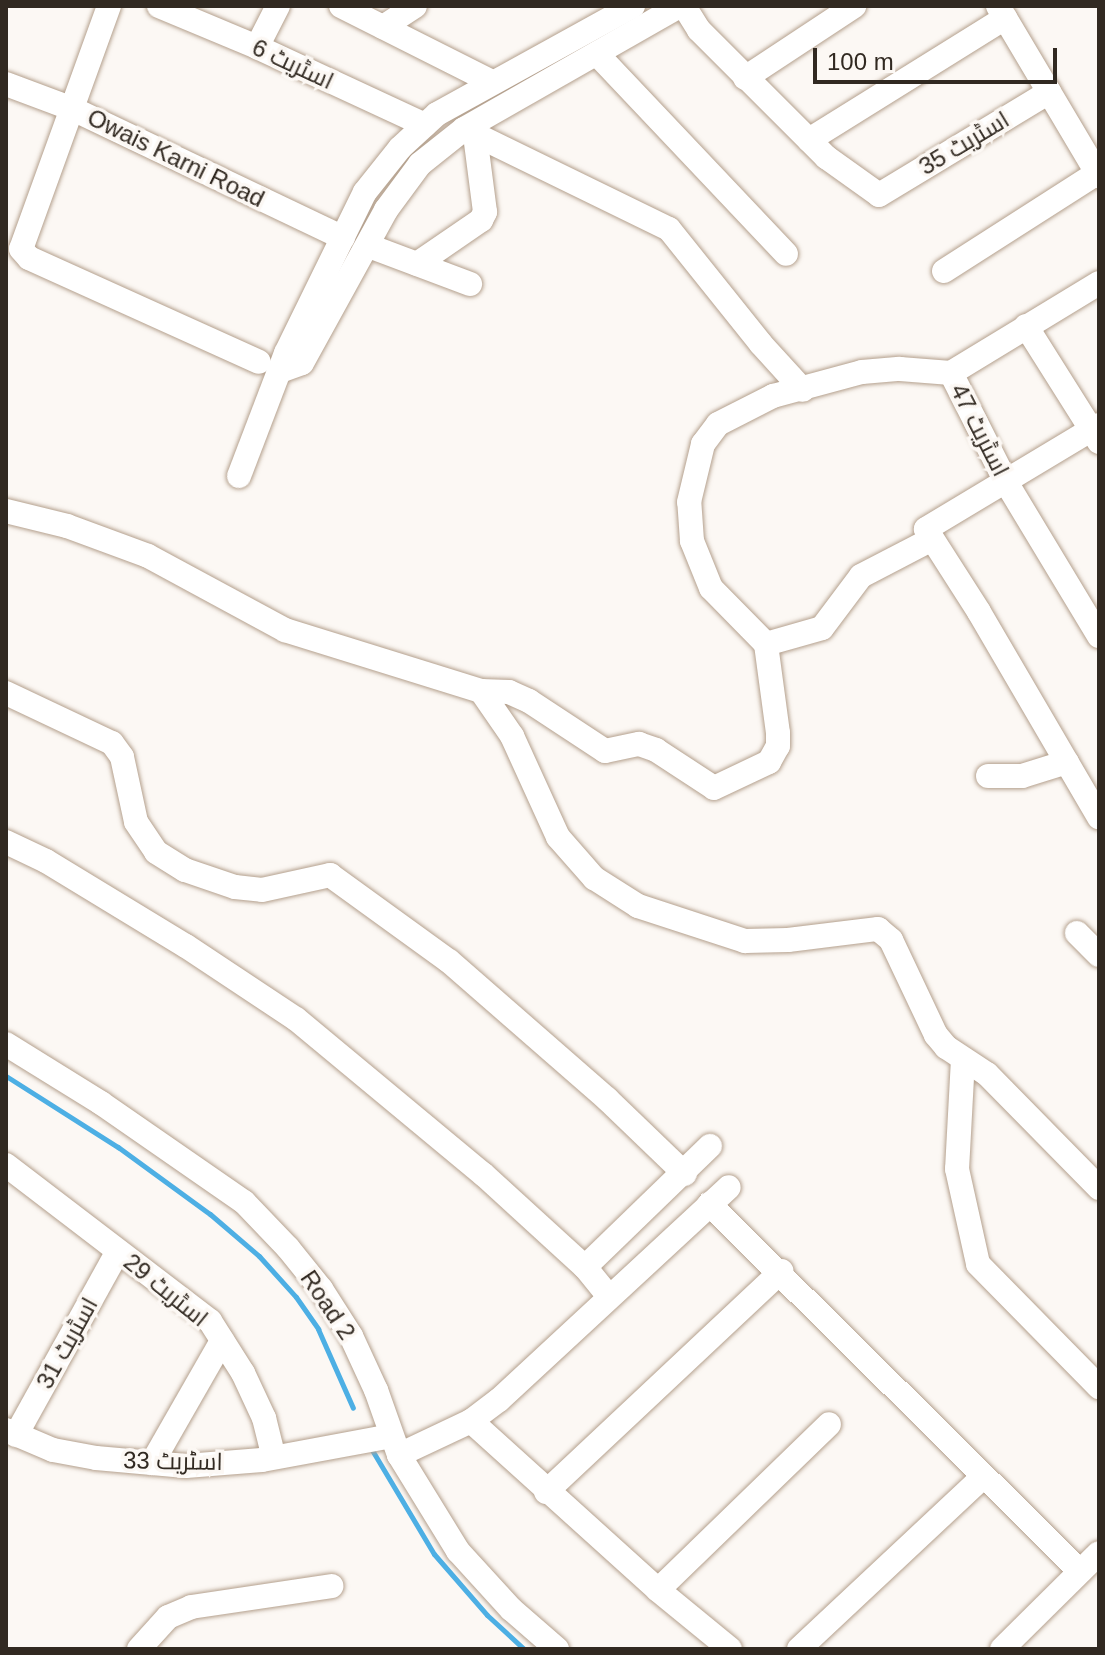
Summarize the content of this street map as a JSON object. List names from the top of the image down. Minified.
{"streets":{"street":["اسٹریٹ 6","اسٹریٹ 35","Owais Karni Road","اسٹریٹ 47","اسٹریٹ 29","Road 2","اسٹریٹ 31","اسٹریٹ 33"]},"crossings":[["اسٹریٹ 29","اسٹریٹ 31"],["اسٹریٹ 29","اسٹریٹ 33"],["Road 2","اسٹریٹ 33"],["اسٹریٹ 31","اسٹریٹ 33"]],"scale_bar":"100 m"}
